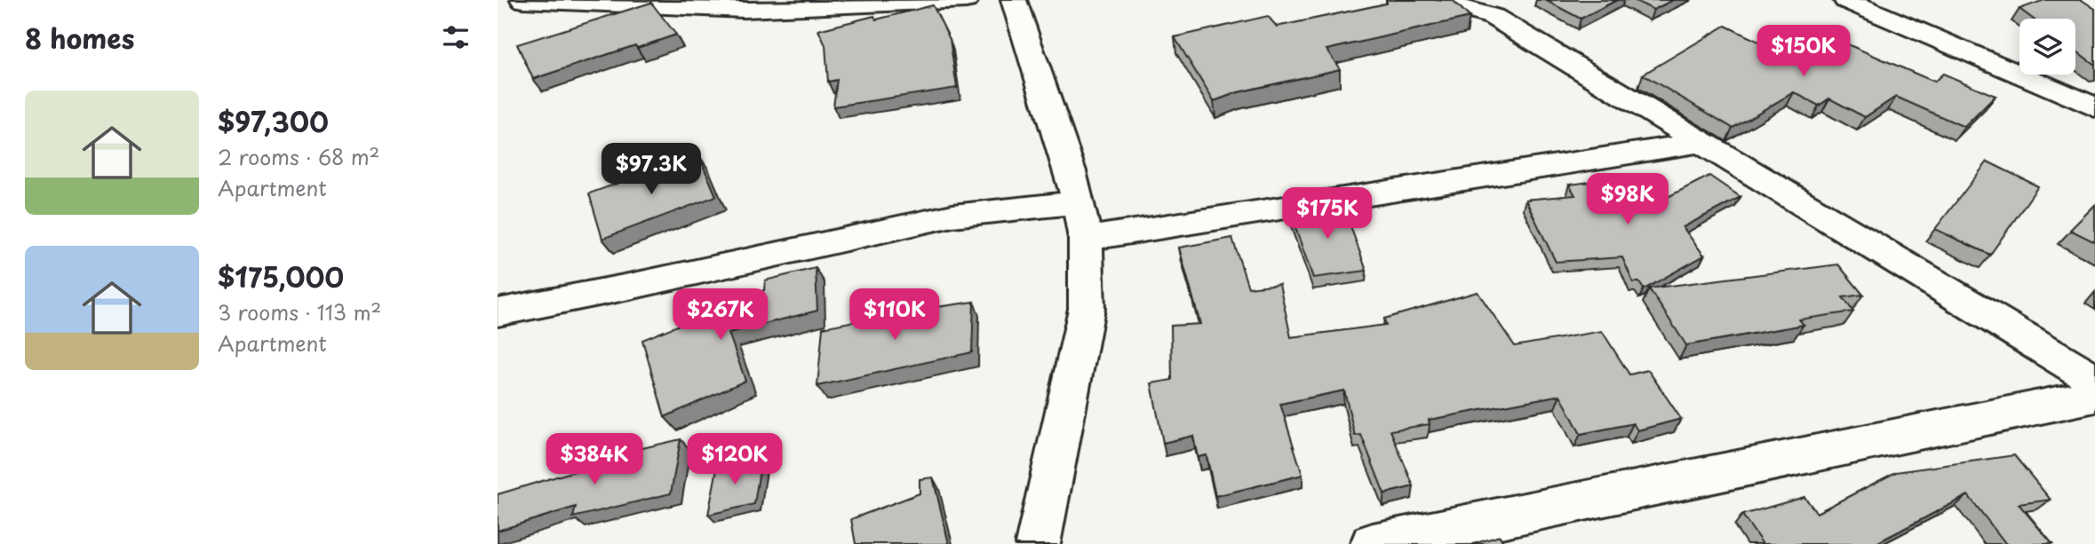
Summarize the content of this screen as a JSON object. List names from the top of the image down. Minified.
{"page":{"heading":"8 homes","price":["$150K","$97.3K","$98K","$175K","$267K","$110K","$384K","$120K"],"list":[{"name":"$97,300","note":"2 rooms · 68 m² · Apartment"},{"name":"$175,000","note":"3 rooms · 113 m² · Apartment"}]}}
